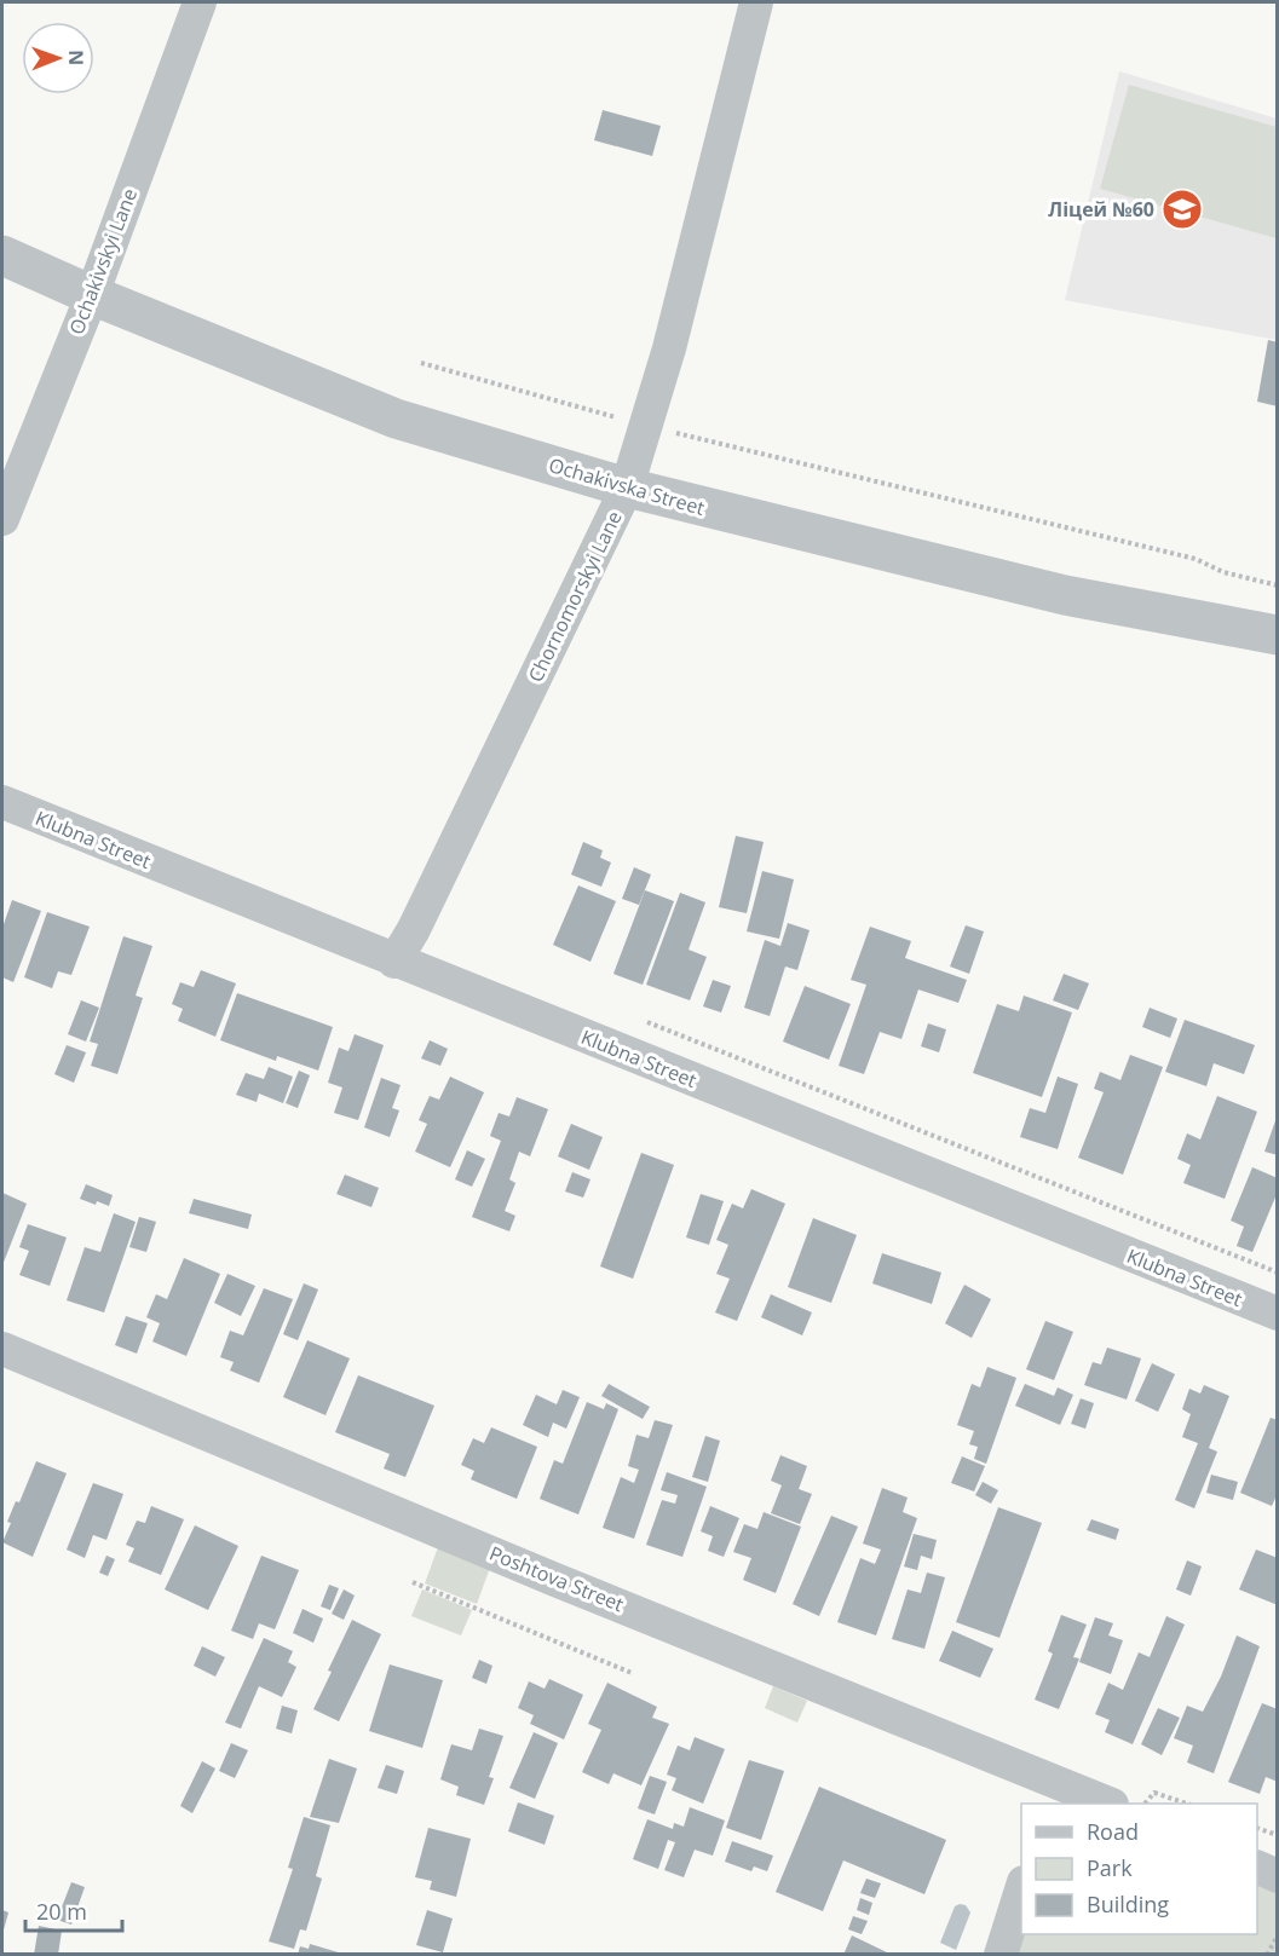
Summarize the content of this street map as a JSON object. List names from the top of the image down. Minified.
{"streets":{"street":["Ochakivskyi Lane","Ochakivska Street","Chornomorskyi Lane","Klubna Street","Poshtova Street"]},"crossings":[["Ochakivskyi Lane","Ochakivska Street"],["Ochakivska Street","Chornomorskyi Lane"],["Chornomorskyi Lane","Klubna Street"]],"places":{"school or university":["Ліцей №60"]},"legend":["Road","Park","Building"],"scale_bar":"20 m","north":"right"}
